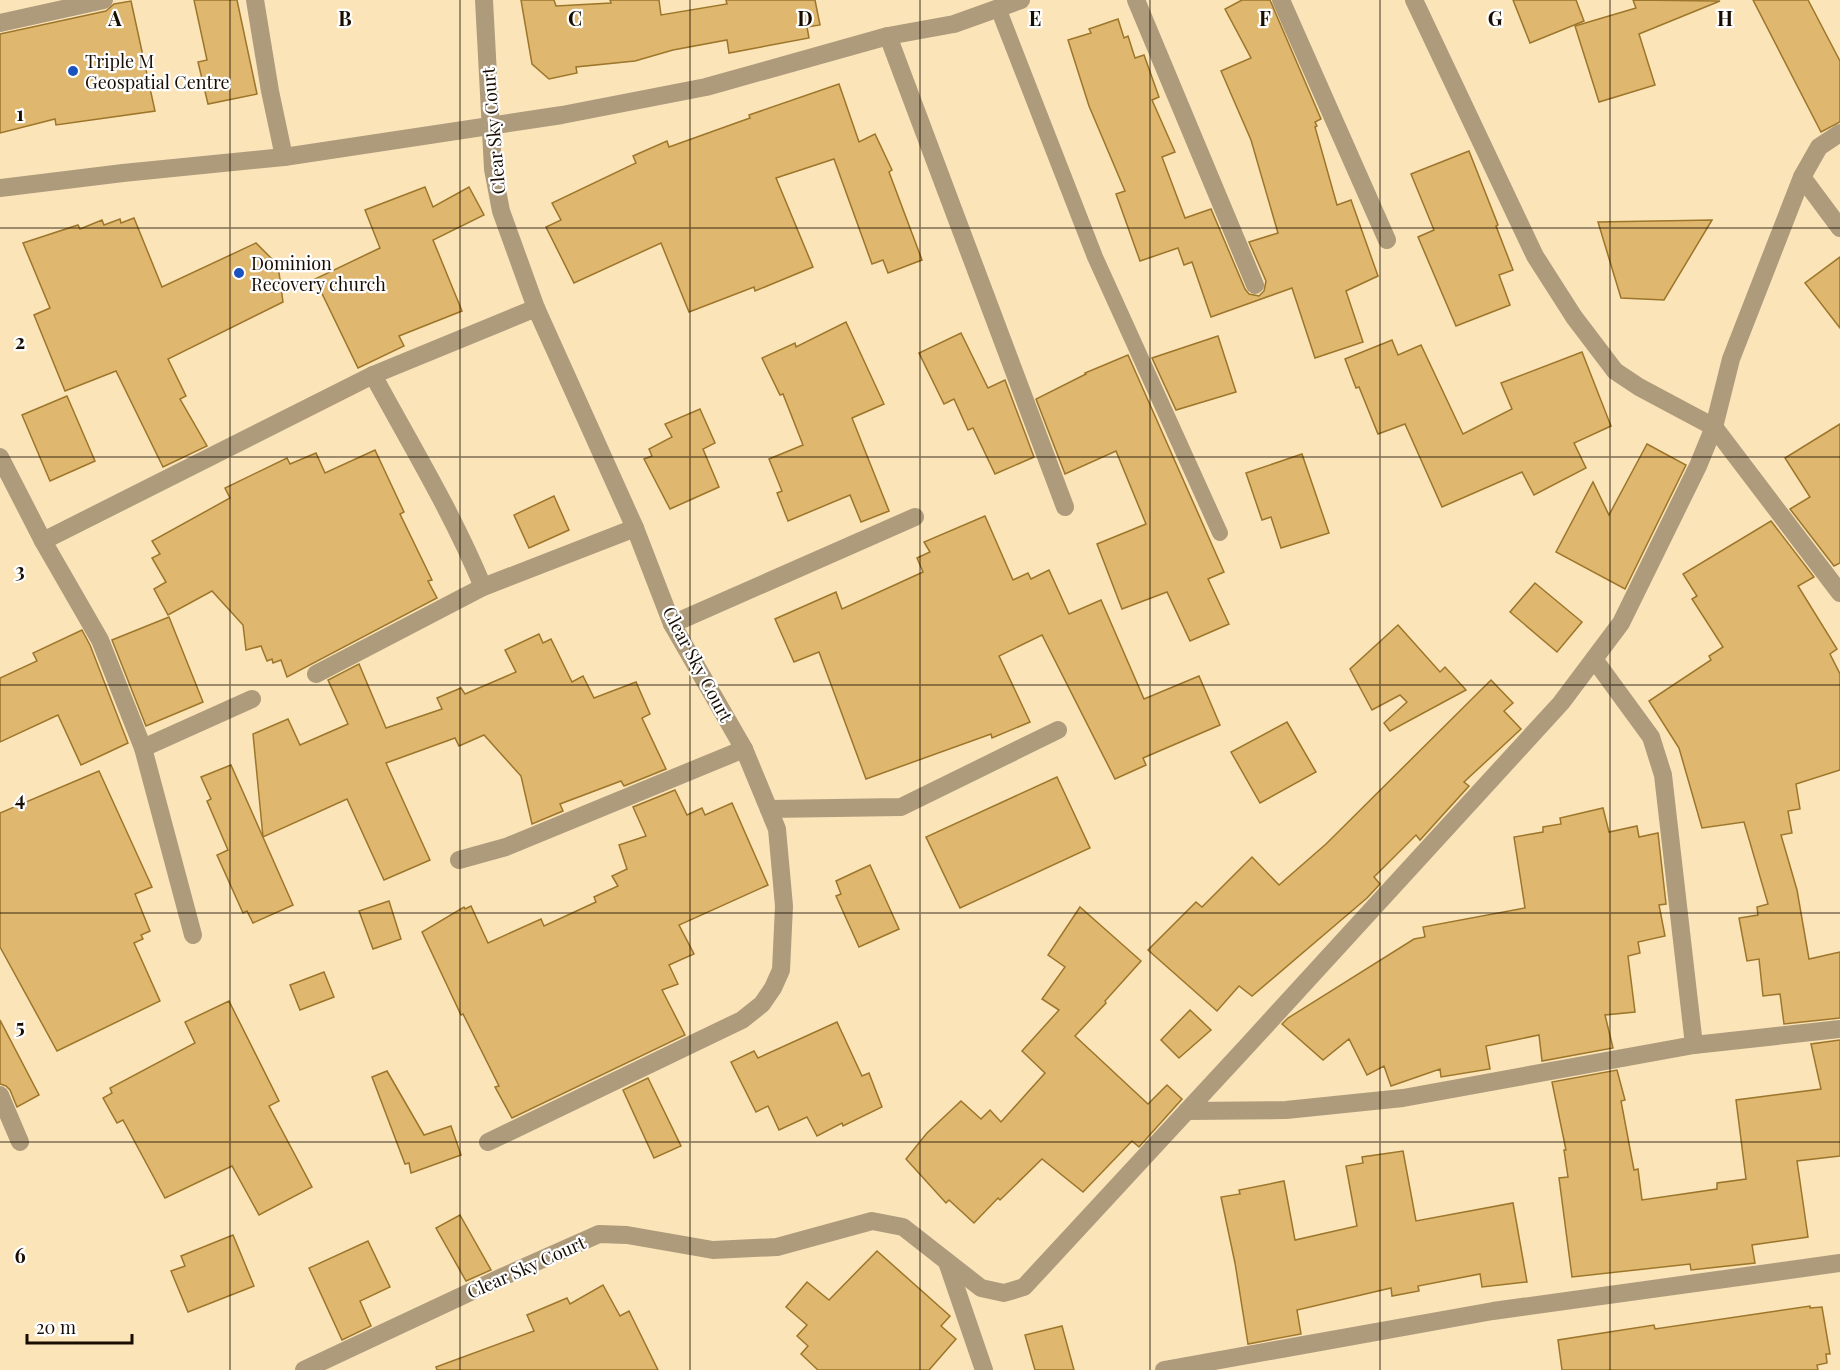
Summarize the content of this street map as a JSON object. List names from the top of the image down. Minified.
{"streets":{"street":["Clear Sky Court"]},"places":["Triple M Geospatial Centre","Dominion Recovery church"],"scale_bar":"20 m","grid":{"columns":["A","B","C","D","E","F","G","H"],"rows":["1","2","3","4","5","6"]}}
